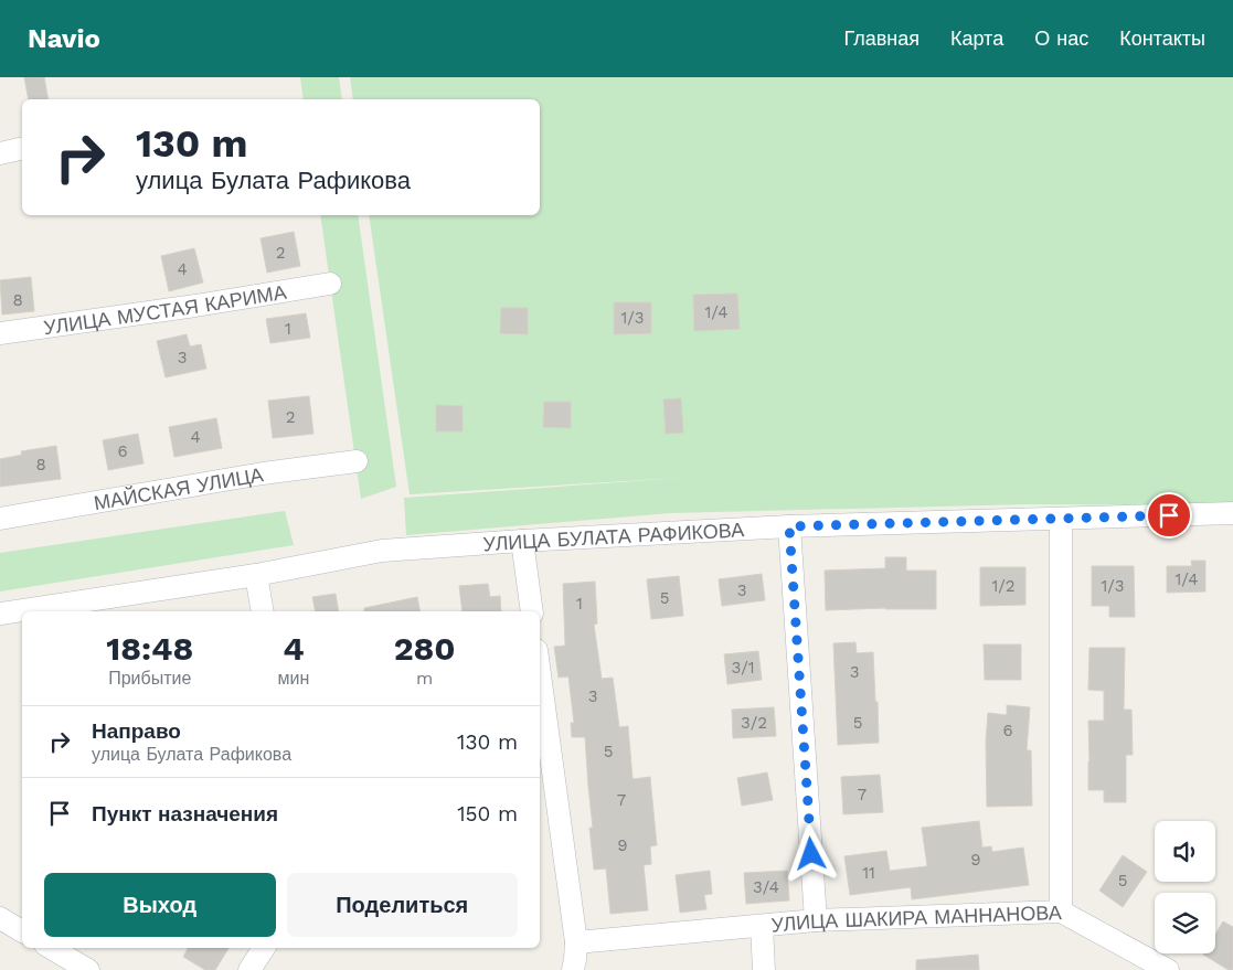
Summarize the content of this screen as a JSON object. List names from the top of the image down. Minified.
{"streets":{"street":["УЛИЦА МУСТАЯ КАРИМА","МАЙСКАЯ УЛИЦА","УЛИЦА БУЛАТА РАФИКОВА","УЛИЦА ШАКИРА МАННАНОВА"]},"crossings":[["УЛИЦА БУЛАТА РАФИКОВА","УЛИЦА ШАКИРА МАННАНОВА"]],"house_numbers":["2","4","8","1/4","1/3","1","3","2","4","6","8","1/4","1/2","1/3","3","5","1","3/1","3","3","3/2","5","6","5","7","7","9","9","11","5","3/4"],"page":{"header":"Navio","nav":["Главная","Карта","О нас","Контакты"],"turn":["130 m","улица Булата Рафикова"],"eta":["18:48","Прибытие","4","мин","280","m"],"list":[{"name":"Направо","note":"улица Булата Рафикова","value":"130 m"},{"name":"Пункт назначения","value":"150 m"}],"buttons":["Выход","Поделиться"]}}
